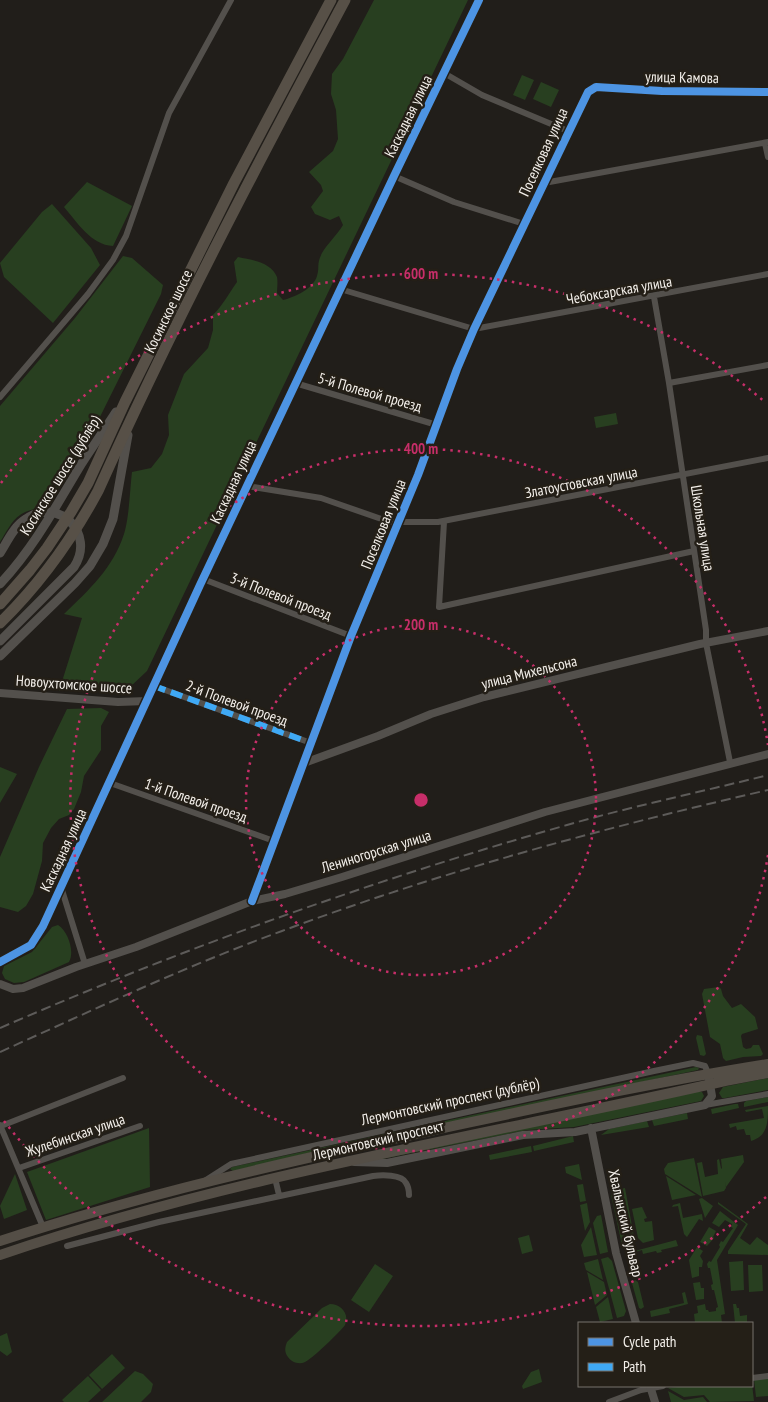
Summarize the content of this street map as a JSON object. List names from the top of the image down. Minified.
{"streets":{"highway":["Косинское шоссе"],"main road":["Косинское шоссе (дублёр)","Лермонтовский проспект"],"street":["улица Камова","Каскадная улица","Поселковая улица","Чебоксарская улица","5-й Полевой проезд","Златоустовская улица","Школьная улица","3-й Полевой проезд","улица Михельсона","Новоухтомское шоссе","2-й Полевой проезд","1-й Полевой проезд","Лениногорская улица","Лермонтовский проспект (дублёр)","Жулебинская улица","Хвалынский бульвар"]},"crossings":[["улица Камова","Поселковая улица"],["Каскадная улица","5-й Полевой проезд"],["Каскадная улица","Златоустовская улица"],["Каскадная улица","3-й Полевой проезд"],["Каскадная улица","Новоухтомское шоссе"],["Каскадная улица","2-й Полевой проезд"],["Каскадная улица","1-й Полевой проезд"],["Поселковая улица","Чебоксарская улица"],["Поселковая улица","5-й Полевой проезд"],["Поселковая улица","Златоустовская улица"],["Поселковая улица","3-й Полевой проезд"],["Поселковая улица","улица Михельсона"],["Поселковая улица","2-й Полевой проезд"],["Поселковая улица","1-й Полевой проезд"],["Поселковая улица","Лениногорская улица"],["Чебоксарская улица","Школьная улица"],["Косинское шоссе","Косинское шоссе (дублёр)"],["Златоустовская улица","Школьная улица"],["Школьная улица","улица Михельсона"],["Школьная улица","Лениногорская улица"],["Лермонтовский проспект (дублёр)","Лермонтовский проспект"]],"legend":["Cycle path","Path"],"rings":["600 m","400 m","200 m"]}
